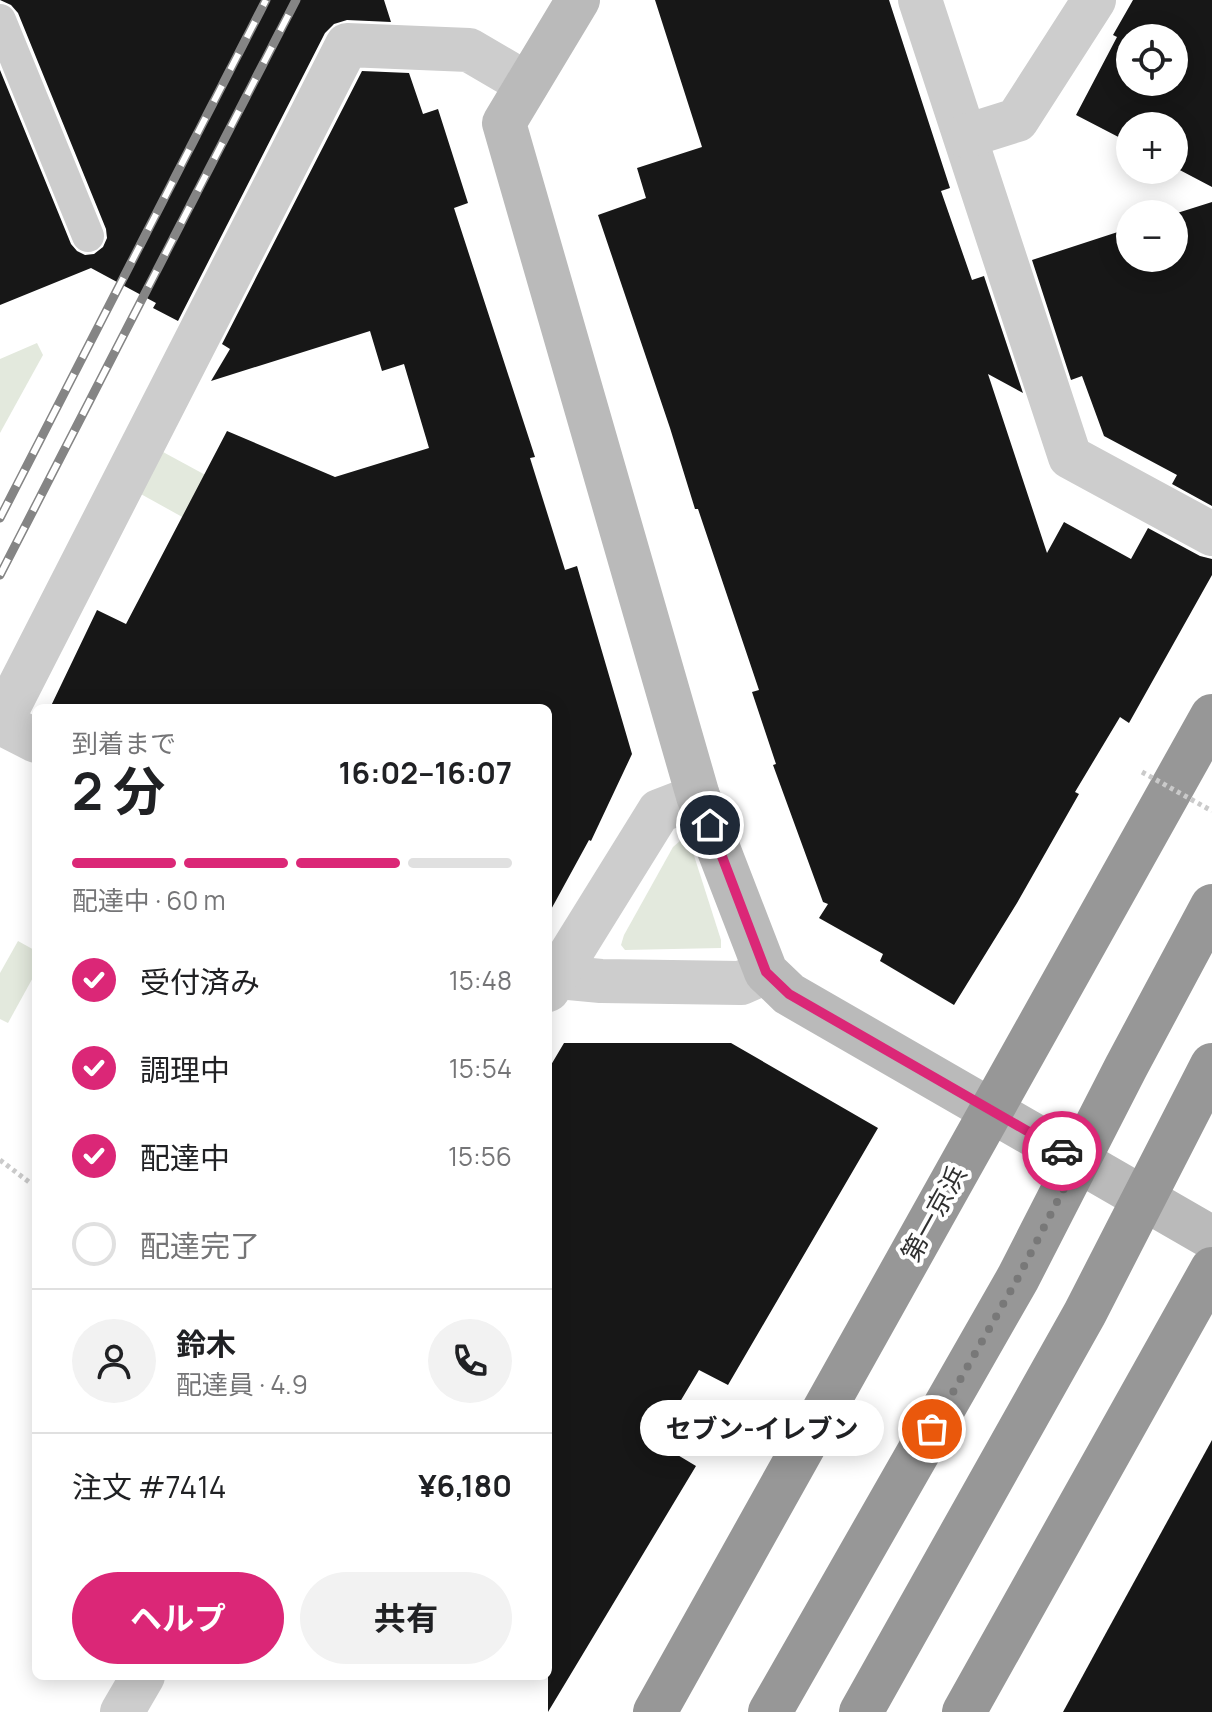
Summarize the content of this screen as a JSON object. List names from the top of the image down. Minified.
{"streets":{"highway":["第一京浜"]},"places":["セブン-イレブン"],"page":{"map_buttons":["+","−"],"heading":["2 分","到着まで","16:02–16:07"],"panel":["鈴木","配達員 · 4.9","注文 #7414","¥6,180"],"bar":"配達中 · 60 m","list":[["受付済み","15:48"],["調理中","15:54"],["配達中","15:56"],"配達完了"],"bubble":"セブン-イレブン","buttons":["ヘルプ","共有"]}}
